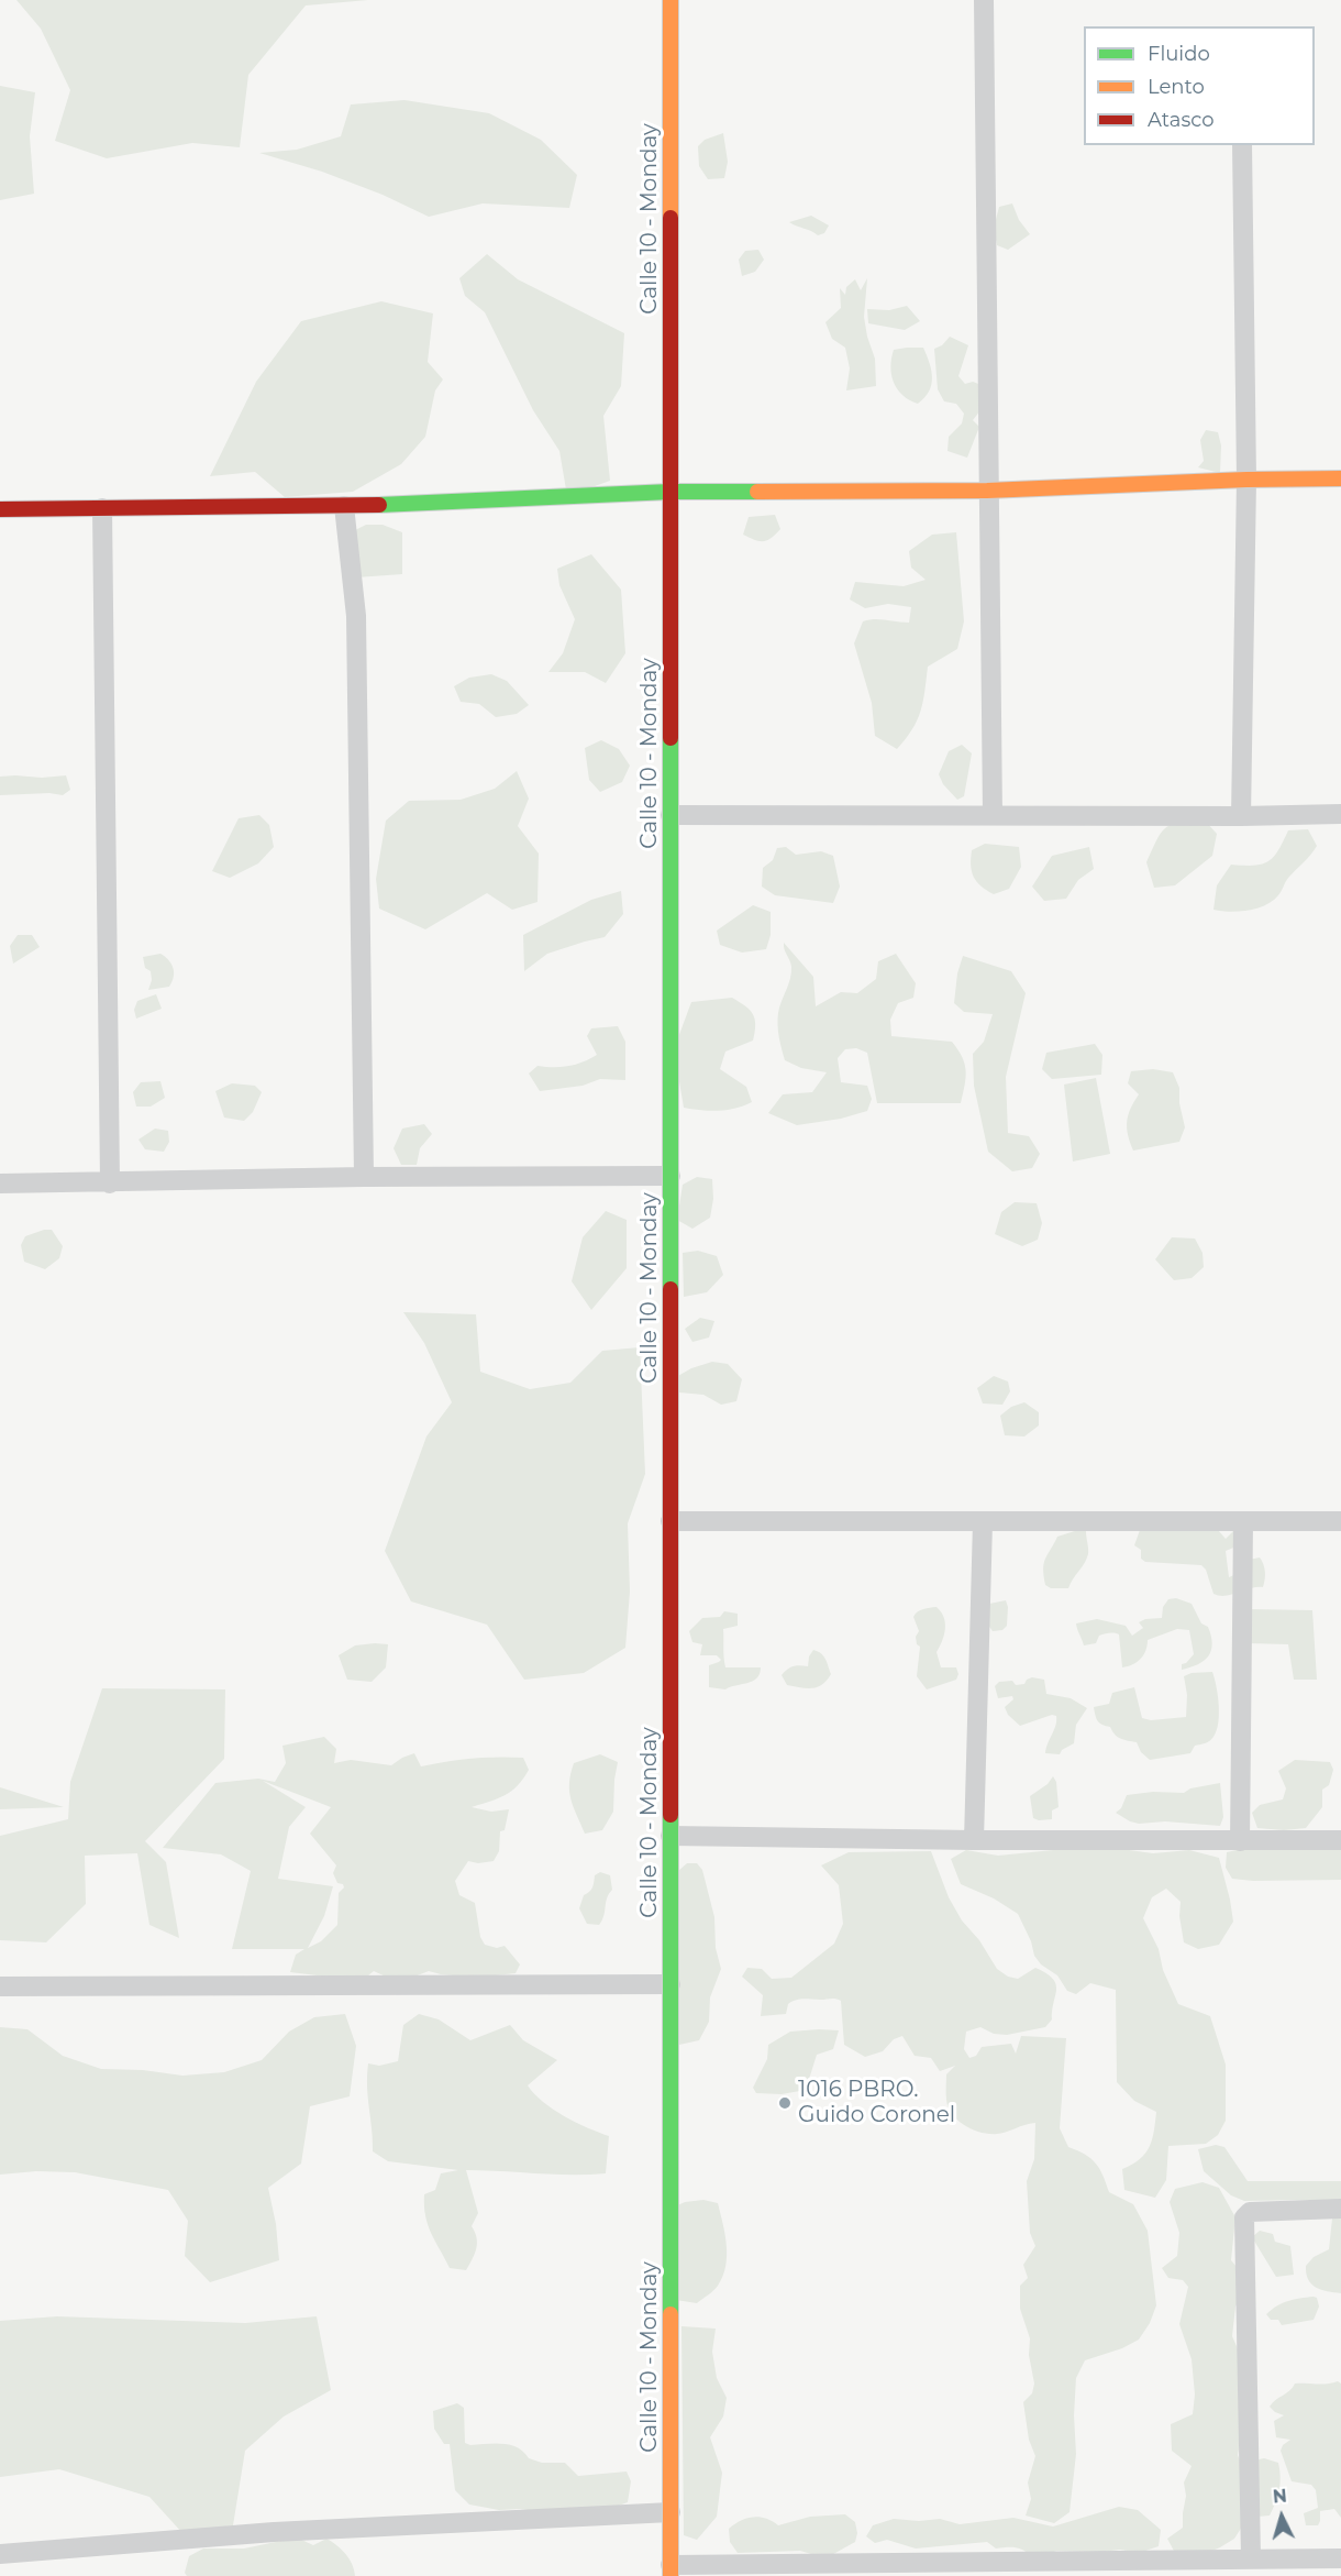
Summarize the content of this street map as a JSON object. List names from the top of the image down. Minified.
{"streets":{"street":["Calle 10 - Monday"]},"places":["1016 PBRO. Guido Coronel"],"legend":["Fluido","Lento","Atasco"],"north":"top"}
